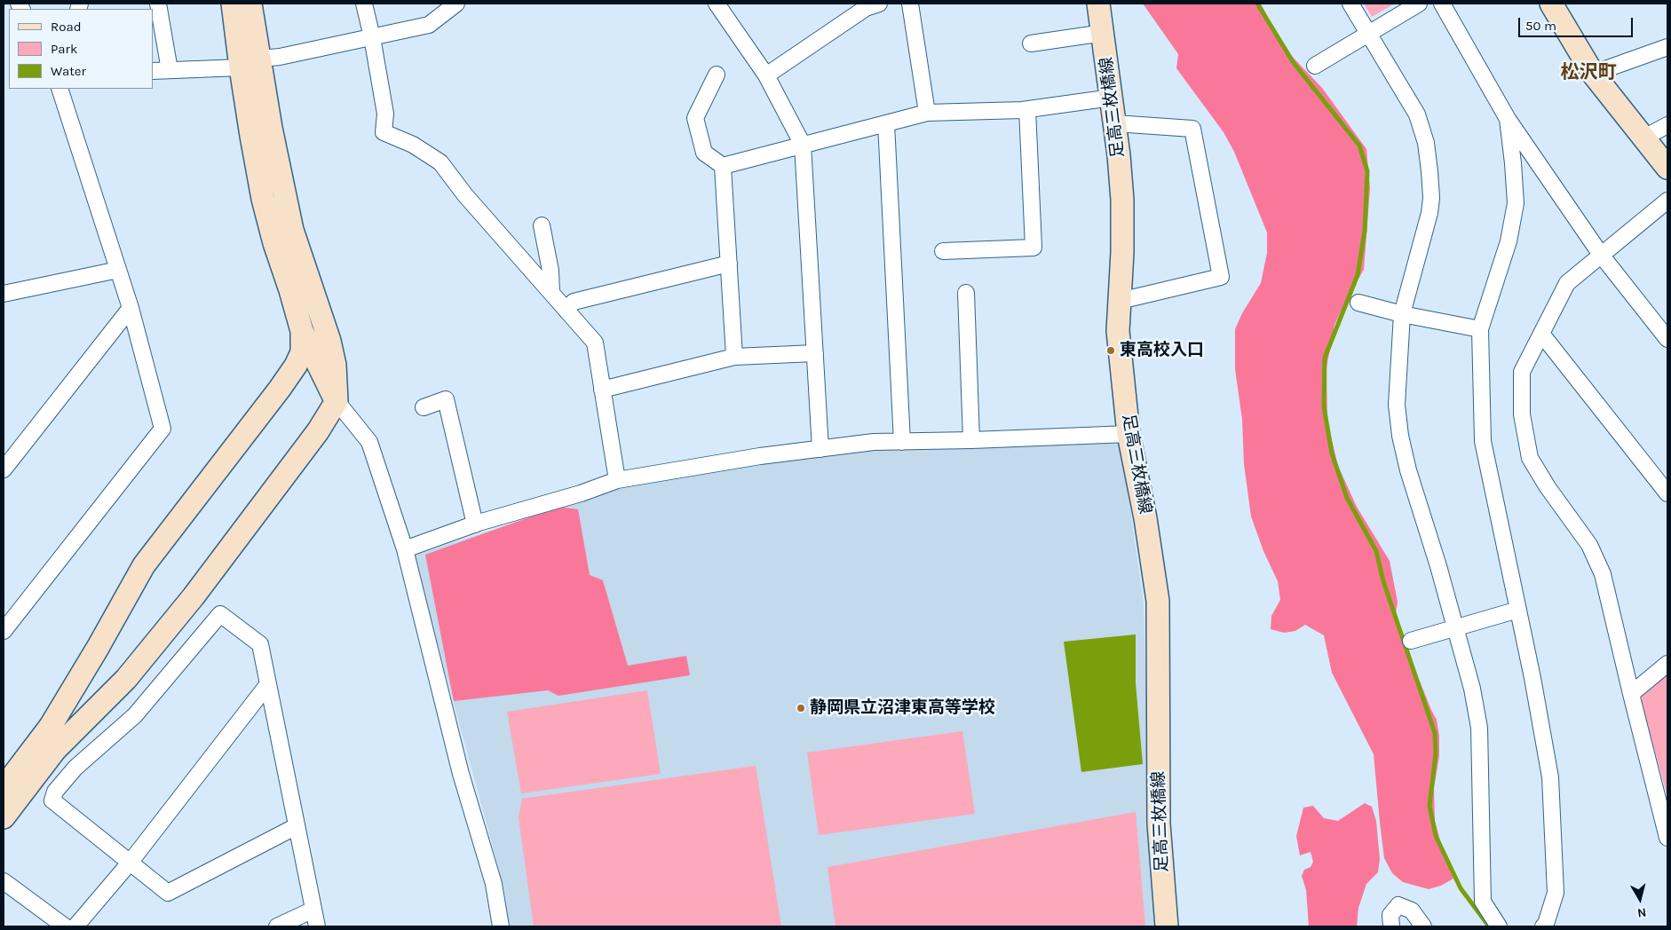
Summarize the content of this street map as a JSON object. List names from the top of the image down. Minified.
{"streets":{"street":["足高三枚橋線"]},"districts":["松沢町"],"places":["東高校入口","静岡県立沼津東高等学校"],"legend":["Road","Park","Water"],"scale_bar":"50 m","north":"bottom"}
